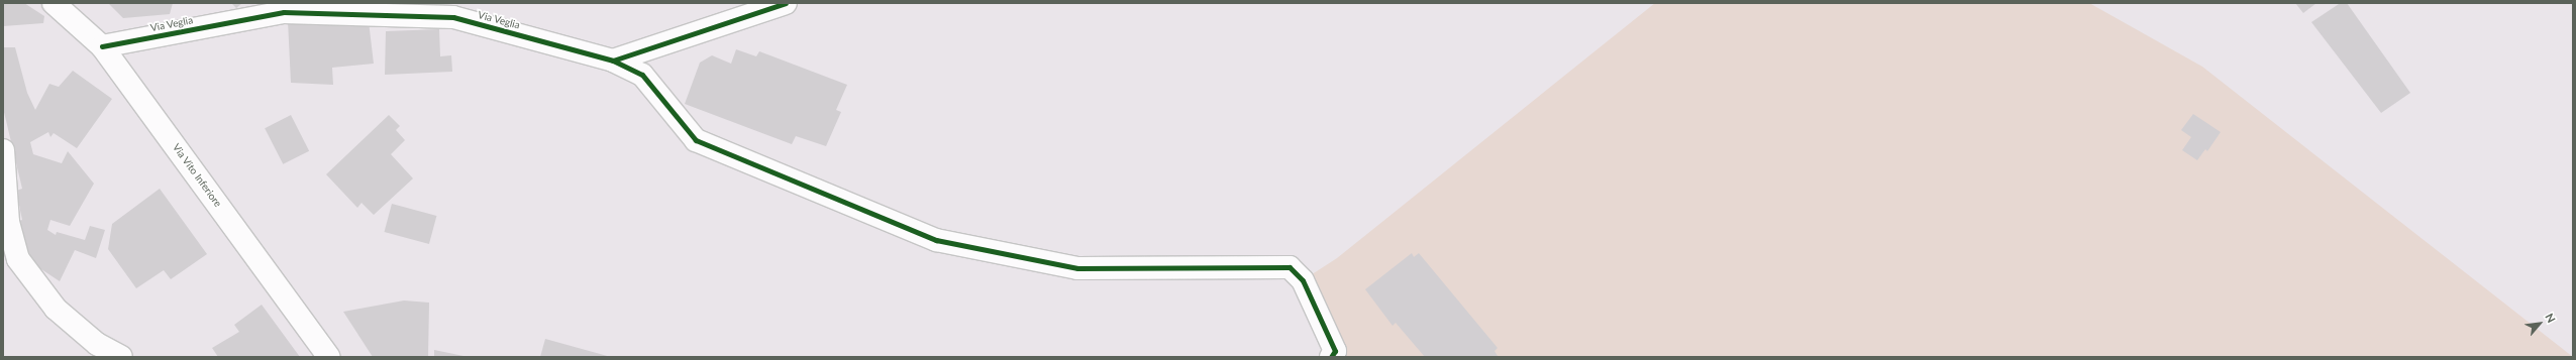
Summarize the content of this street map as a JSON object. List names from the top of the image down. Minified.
{"streets":{"street":["Via Veglia","Via Vito Inferiore"]},"crossings":[["Via Veglia","Via Vito Inferiore"]],"north":"top right"}
